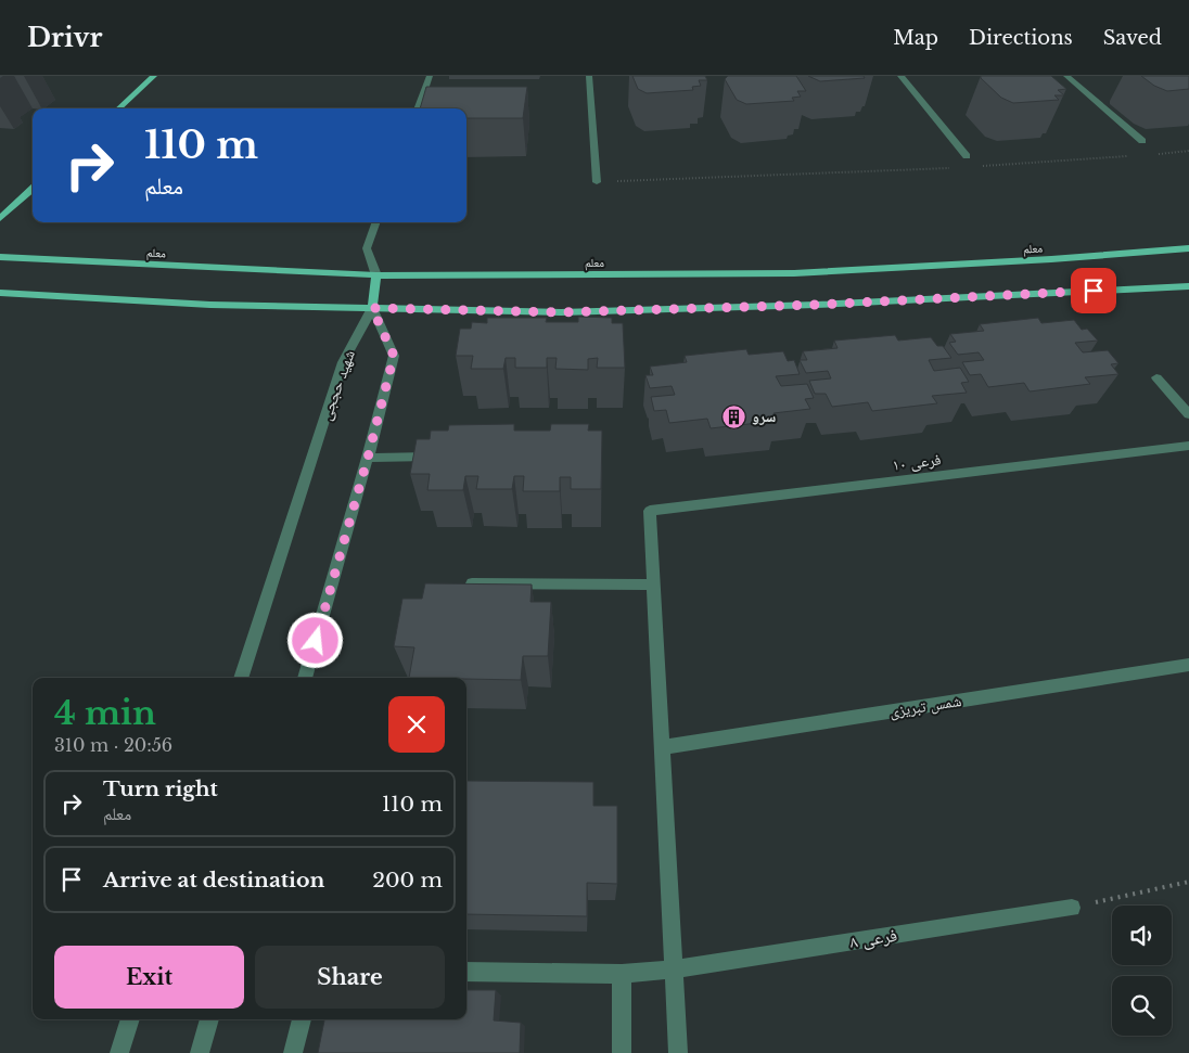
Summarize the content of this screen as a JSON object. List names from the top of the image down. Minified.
{"streets":{"main road":["معلم"],"street":["شهید حججی","فرعی ۱۰","شمس تبریزی","فرعی ۸"]},"places":{"building":["سرو"]},"page":{"header":"Drivr","nav":["Map","Directions","Saved"],"turn":["110 m","معلم"],"heading":["4 min","310 m · 20:56"],"list":[{"name":"Turn right","note":"معلم","value":"110 m"},{"name":"Arrive at destination","value":"200 m"}],"buttons":["Exit","Share"]}}
